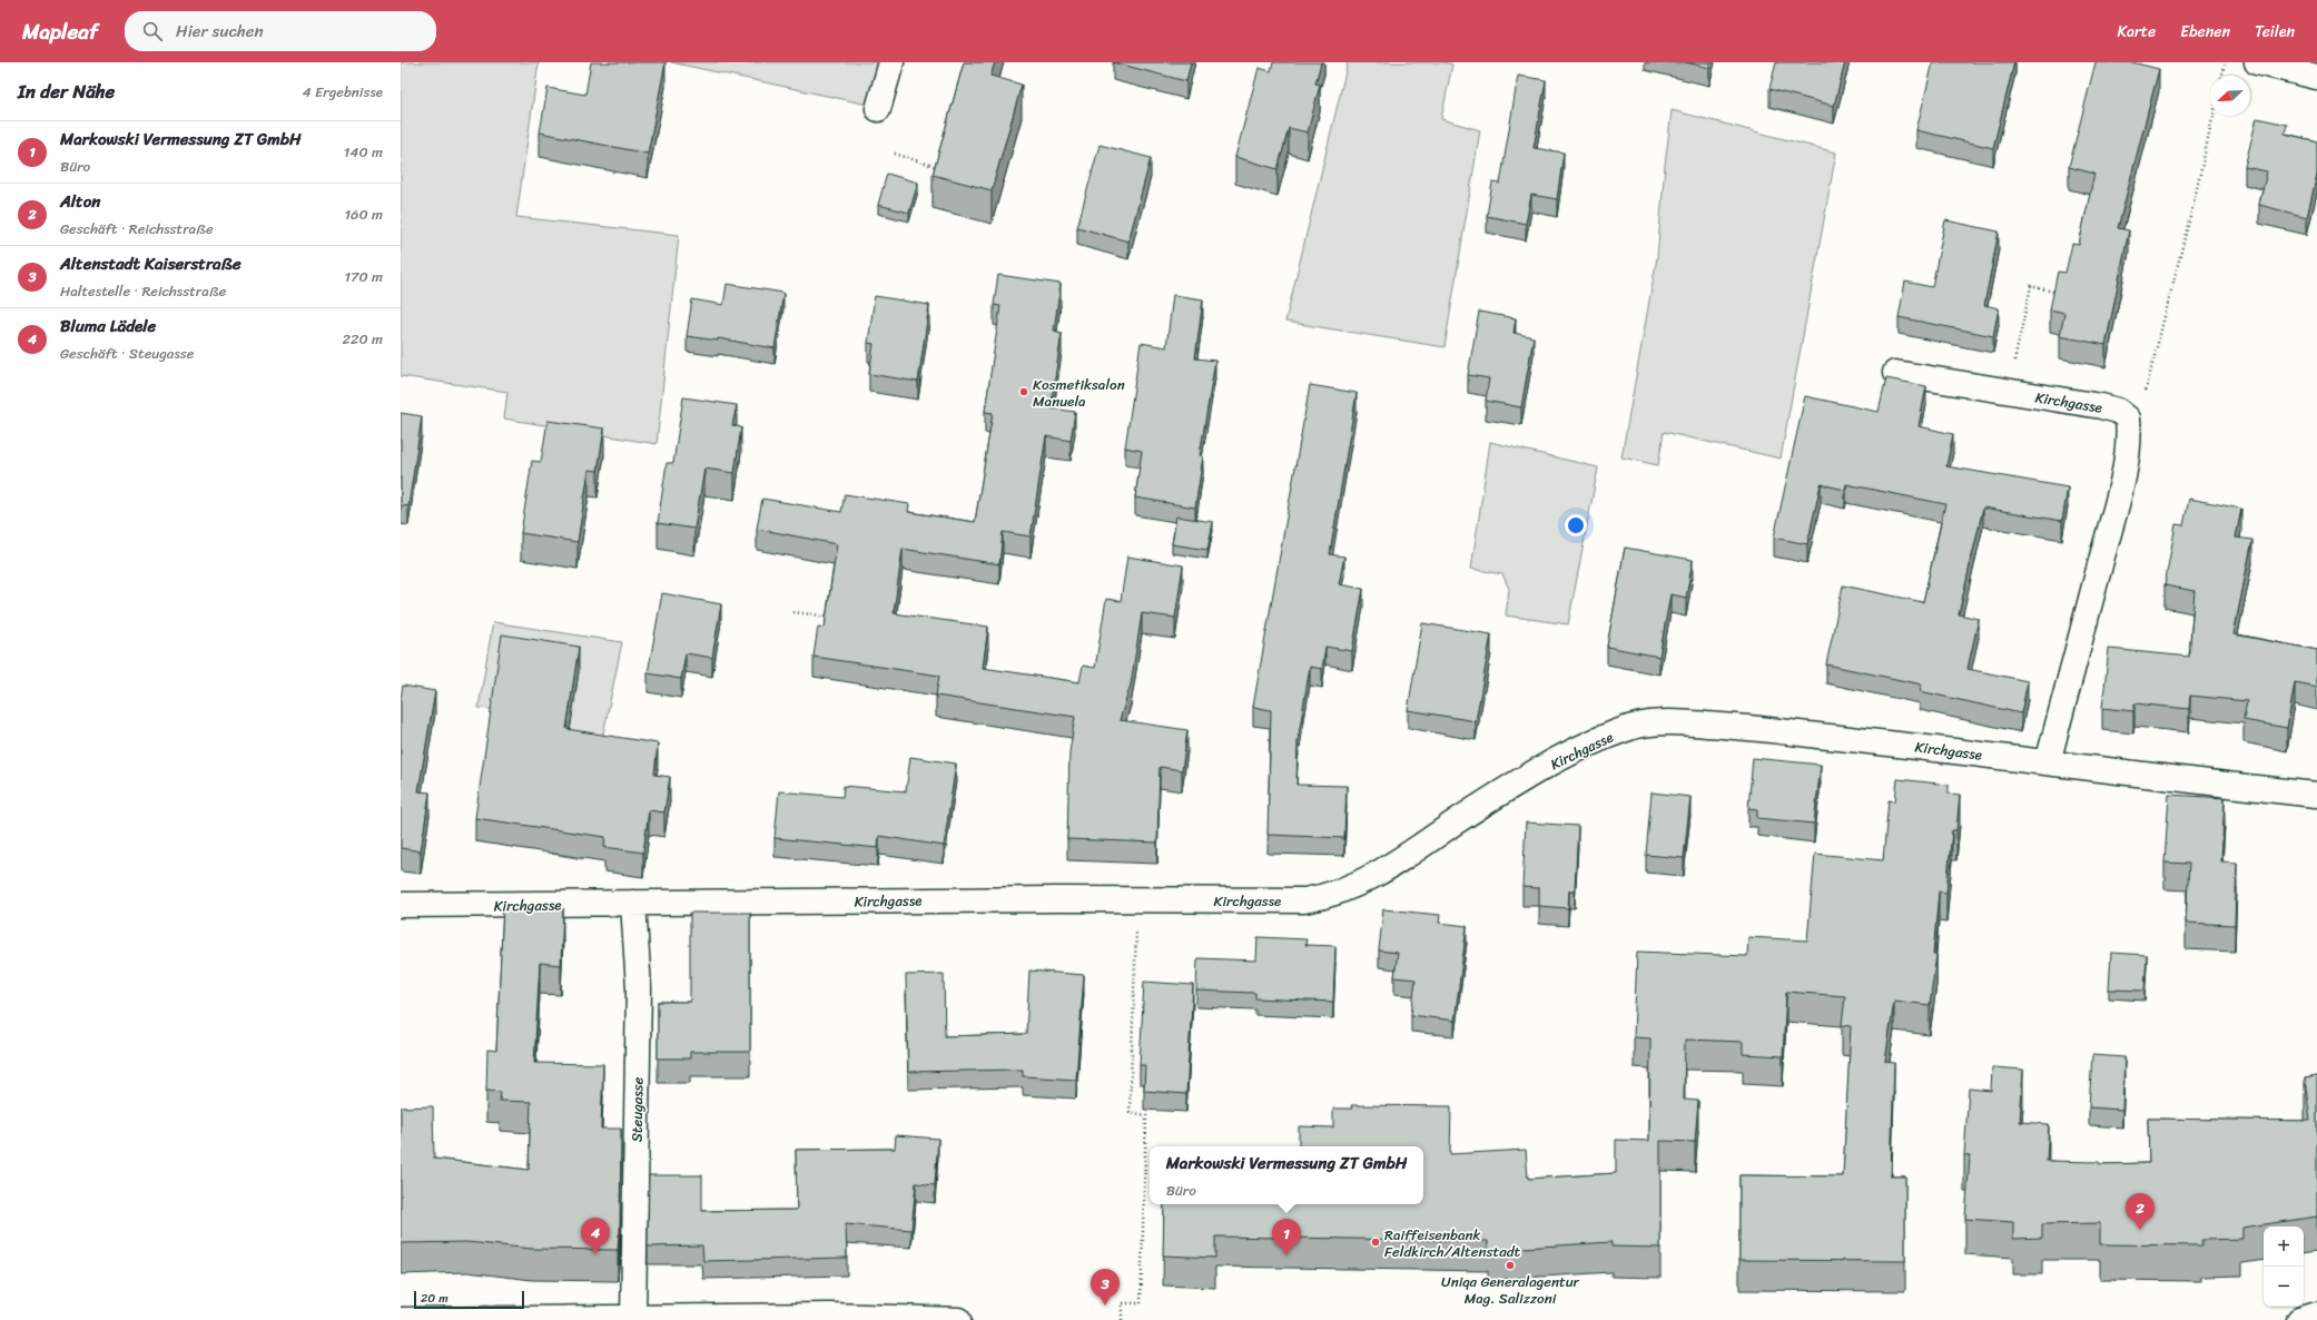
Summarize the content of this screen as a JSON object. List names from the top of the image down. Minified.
{"streets":{"street":["Kirchgasse","Steugasse"]},"crossings":[["Kirchgasse","Steugasse"]],"places":["Kosmetiksalon Manuela","Raiffeisenbank Feldkirch/Altenstadt","Uniqa Generalagentur Mag. Salizzoni"],"scale_bar":"20 m","north":"bottom left","page":{"header":"Mapleaf","search":"Hier suchen","nav":["Karte","Ebenen","Teilen"],"heading":["In der Nähe","4 Ergebnisse"],"list":[{"mark":"1","name":"Markowski Vermessung ZT GmbH","note":"Büro","value":"140 m"},{"mark":"2","name":"Alton","note":"Geschäft · Reichsstraße","value":"160 m"},{"mark":"3","name":"Altenstadt Kaiserstraße","note":"Haltestelle · Reichsstraße","value":"170 m"},{"mark":"4","name":"Bluma Lädele","note":"Geschäft · Steugasse","value":"220 m"}],"popup":["Markowski Vermessung ZT GmbH","Büro"],"pins":["2","4","1","3"],"map_buttons":["+","−"],"scale":"20 m"}}
